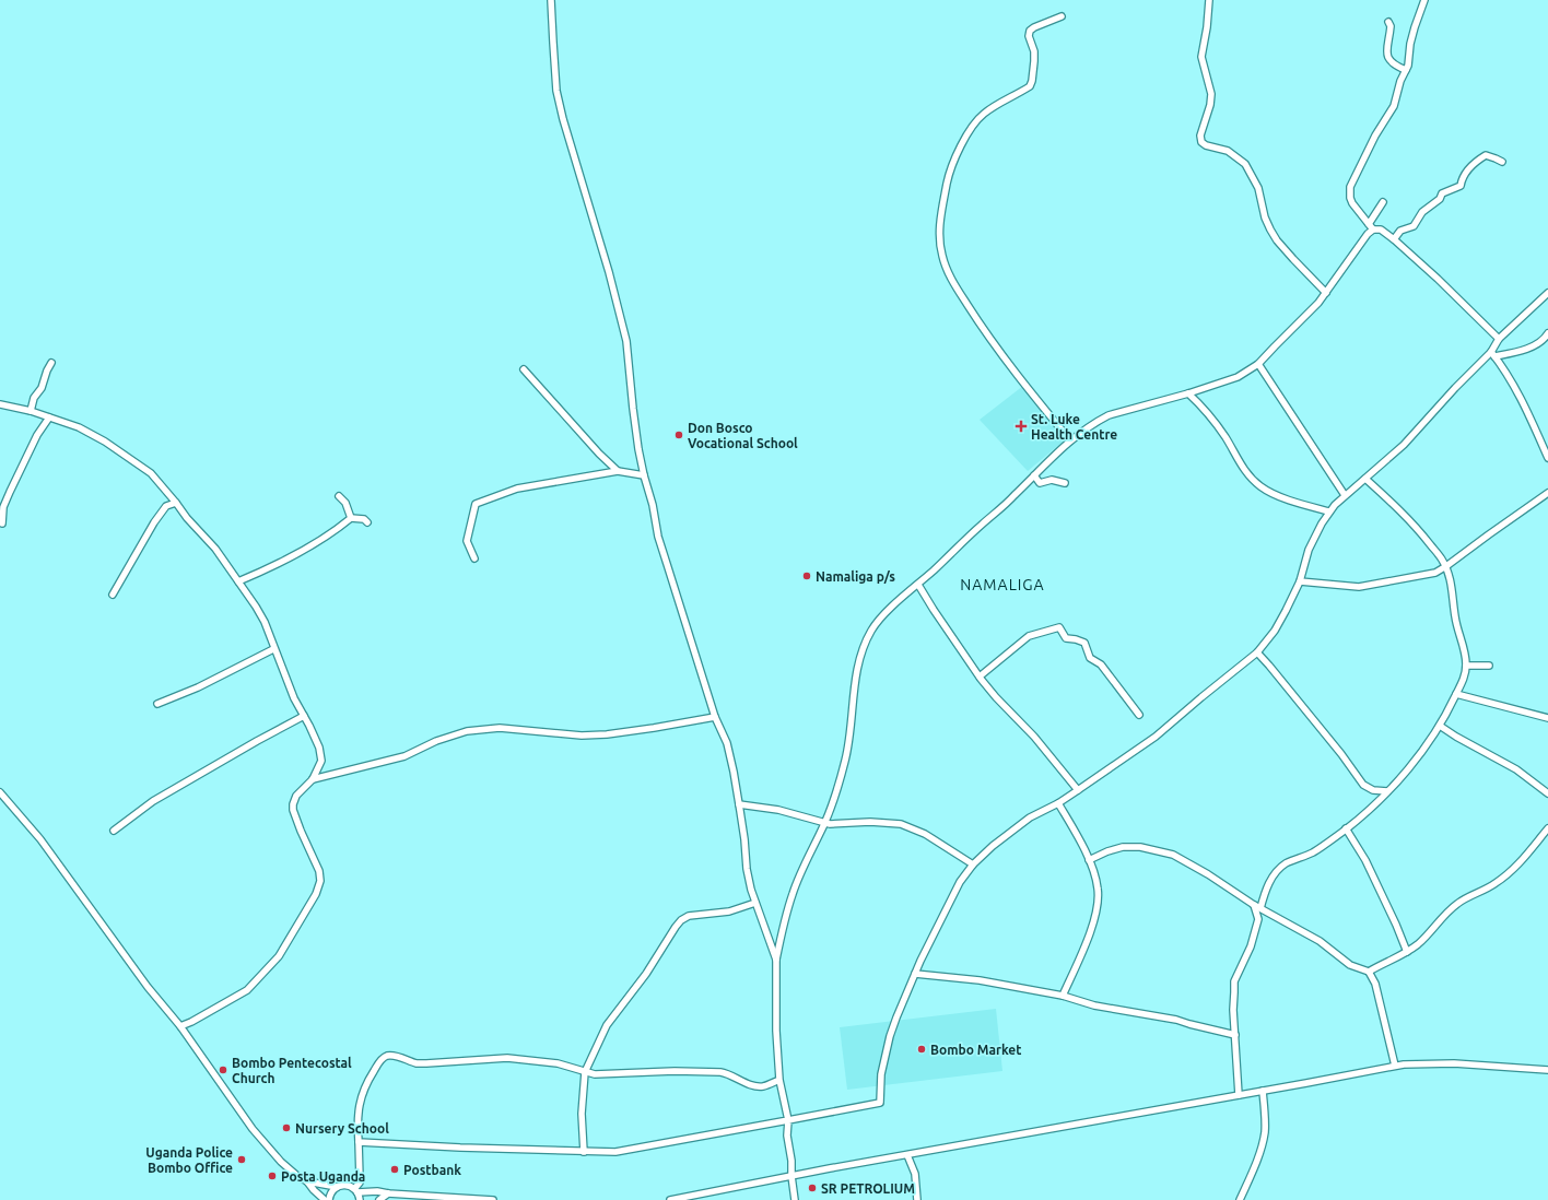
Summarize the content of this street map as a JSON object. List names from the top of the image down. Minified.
{"districts":["NAMALIGA"],"places":{"health":["St. Luke Health Centre"],"other":["Don Bosco Vocational School","Namaliga p/s","Bombo Market","Bombo Pentecostal Church","Nursery School","Uganda Police Bombo Office","Postbank","Posta Uganda","SR PETROLIUM"]}}
